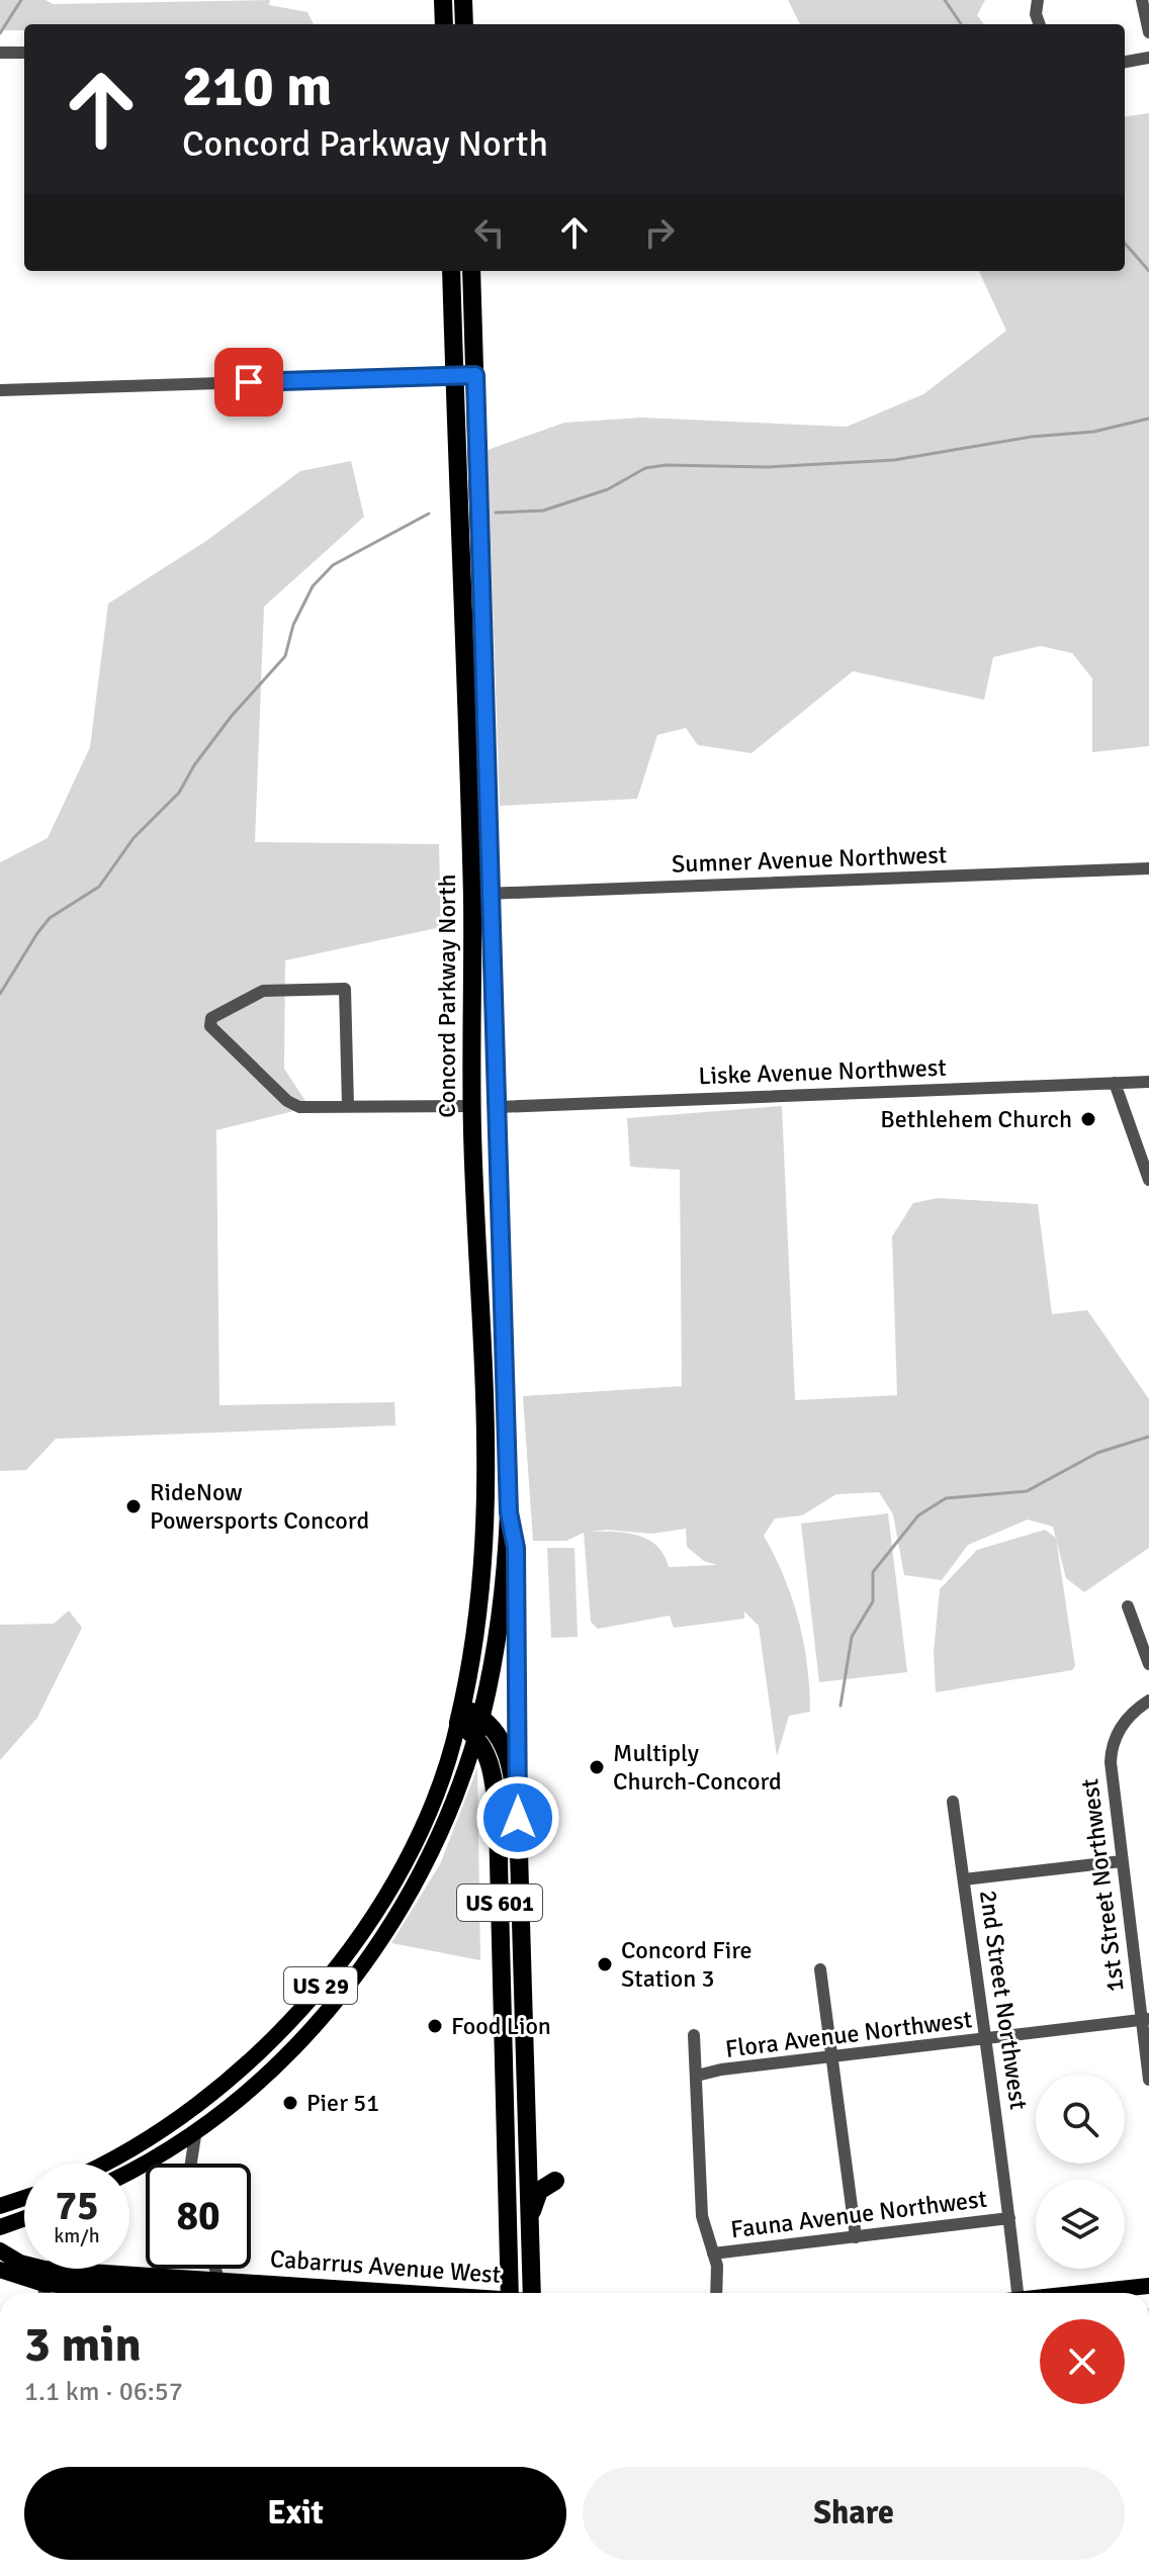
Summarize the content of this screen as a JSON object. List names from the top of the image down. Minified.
{"streets":{"highway":["Concord Parkway North","US 601","US 29"],"main road":["Cabarrus Avenue West"],"street":["Sumner Avenue Northwest","Liske Avenue Northwest","1st Street Northwest","2nd Street Northwest","Flora Avenue Northwest","Fauna Avenue Northwest"]},"crossings":[["Sumner Avenue Northwest","Concord Parkway North"],["Concord Parkway North","Liske Avenue Northwest"],["Concord Parkway North","US 601"],["Concord Parkway North","US 29"],["1st Street Northwest","Flora Avenue Northwest"],["US 601","US 29"],["2nd Street Northwest","Flora Avenue Northwest"],["2nd Street Northwest","Fauna Avenue Northwest"]],"places":["Bethlehem Church","RideNow Powersports Concord","Multiply Church-Concord","Concord Fire Station 3","Food Lion","Pier 51"],"page":{"turn":["210 m","Concord Parkway North"],"speed":"75 km/h","limit":"80","heading":["3 min","1.1 km · 06:57"],"buttons":["Exit","Share"]}}
